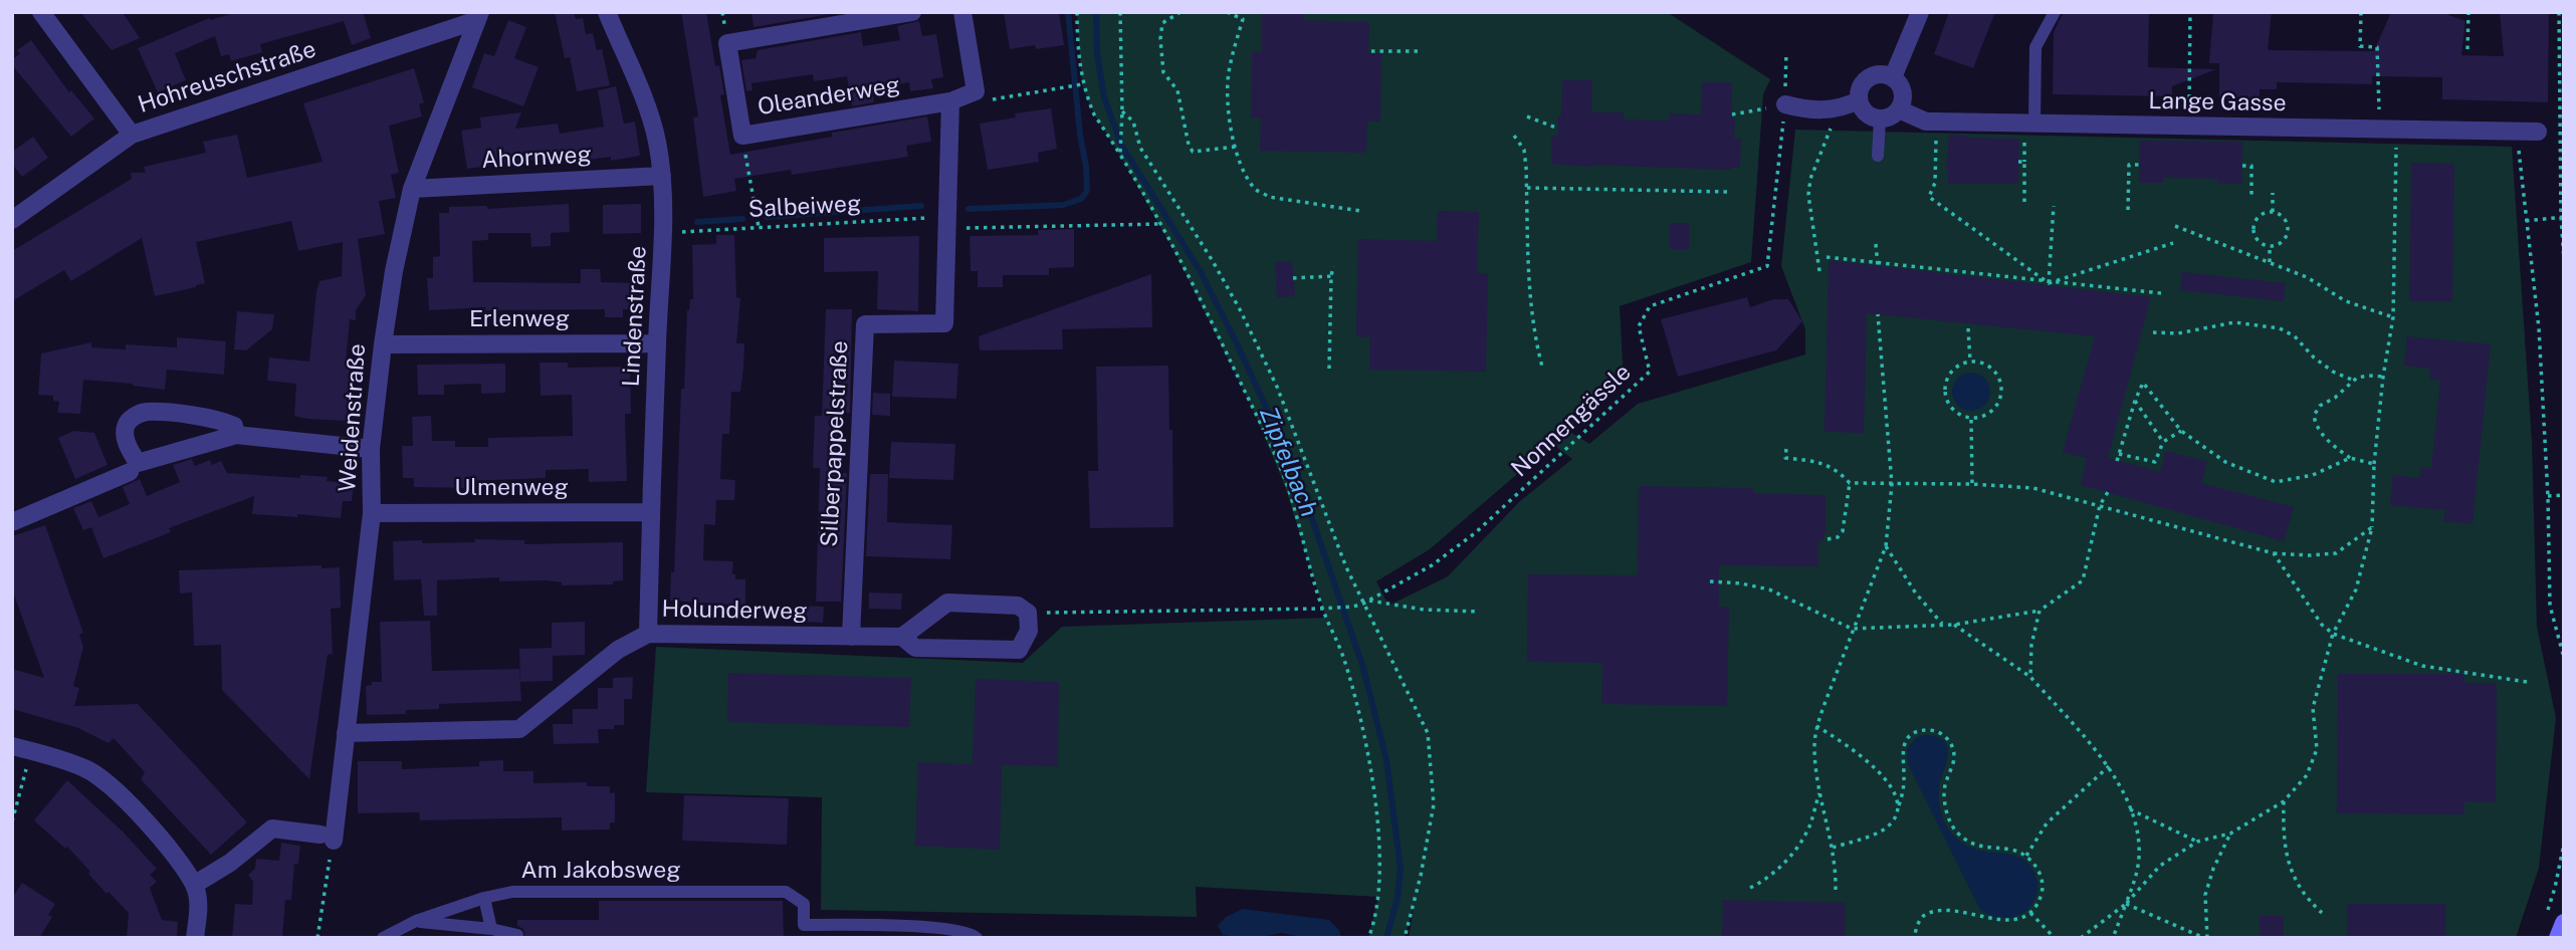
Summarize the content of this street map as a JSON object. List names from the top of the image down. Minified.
{"streets":{"street":["Hohreuschstraße","Oleanderweg","Lange Gasse","Ahornweg","Lindenstraße","Erlenweg","Weidenstraße","Silberpappelstraße","Ulmenweg","Holunderweg"],"lane":["Am Jakobsweg"],"path":["Salbeiweg","Nonnengässle"]},"crossings":[["Hohreuschstraße","Weidenstraße"],["Oleanderweg","Silberpappelstraße"],["Ahornweg","Lindenstraße"],["Ahornweg","Weidenstraße"],["Salbeiweg","Lindenstraße"],["Salbeiweg","Silberpappelstraße"],["Lindenstraße","Erlenweg"],["Lindenstraße","Ulmenweg"],["Lindenstraße","Holunderweg"],["Erlenweg","Weidenstraße"],["Weidenstraße","Ulmenweg"],["Weidenstraße","Holunderweg"],["Silberpappelstraße","Holunderweg"]],"water":["Zipfelbach"]}
